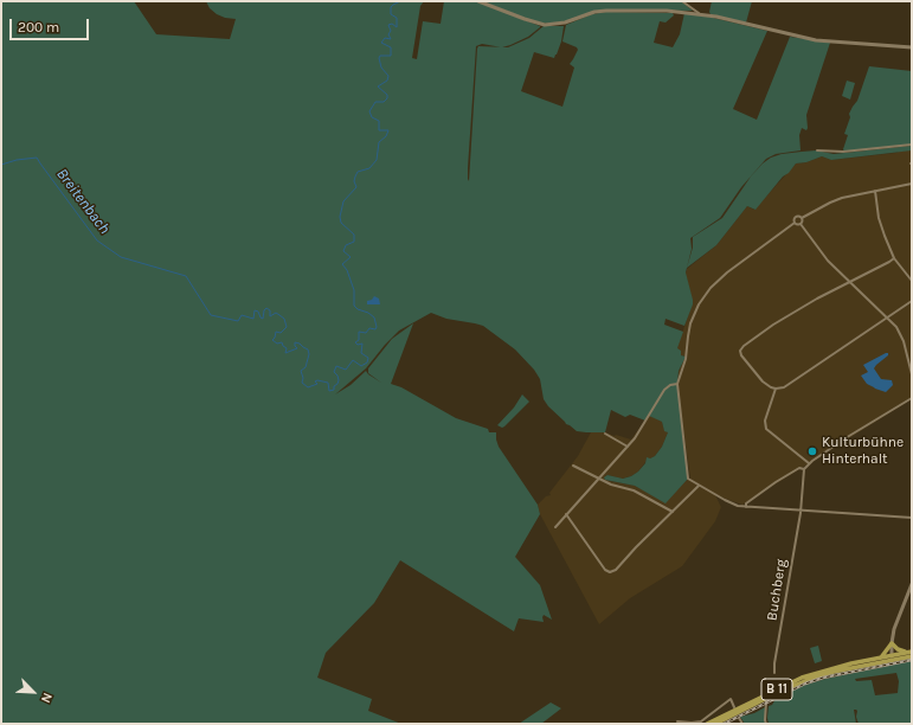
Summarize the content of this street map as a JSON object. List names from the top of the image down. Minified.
{"streets":{"main road":["B 11"],"street":["Buchberg"]},"water":["Breitenbach"],"places":["Kulturbühne Hinterhalt"],"scale_bar":"200 m","north":"bottom right"}
